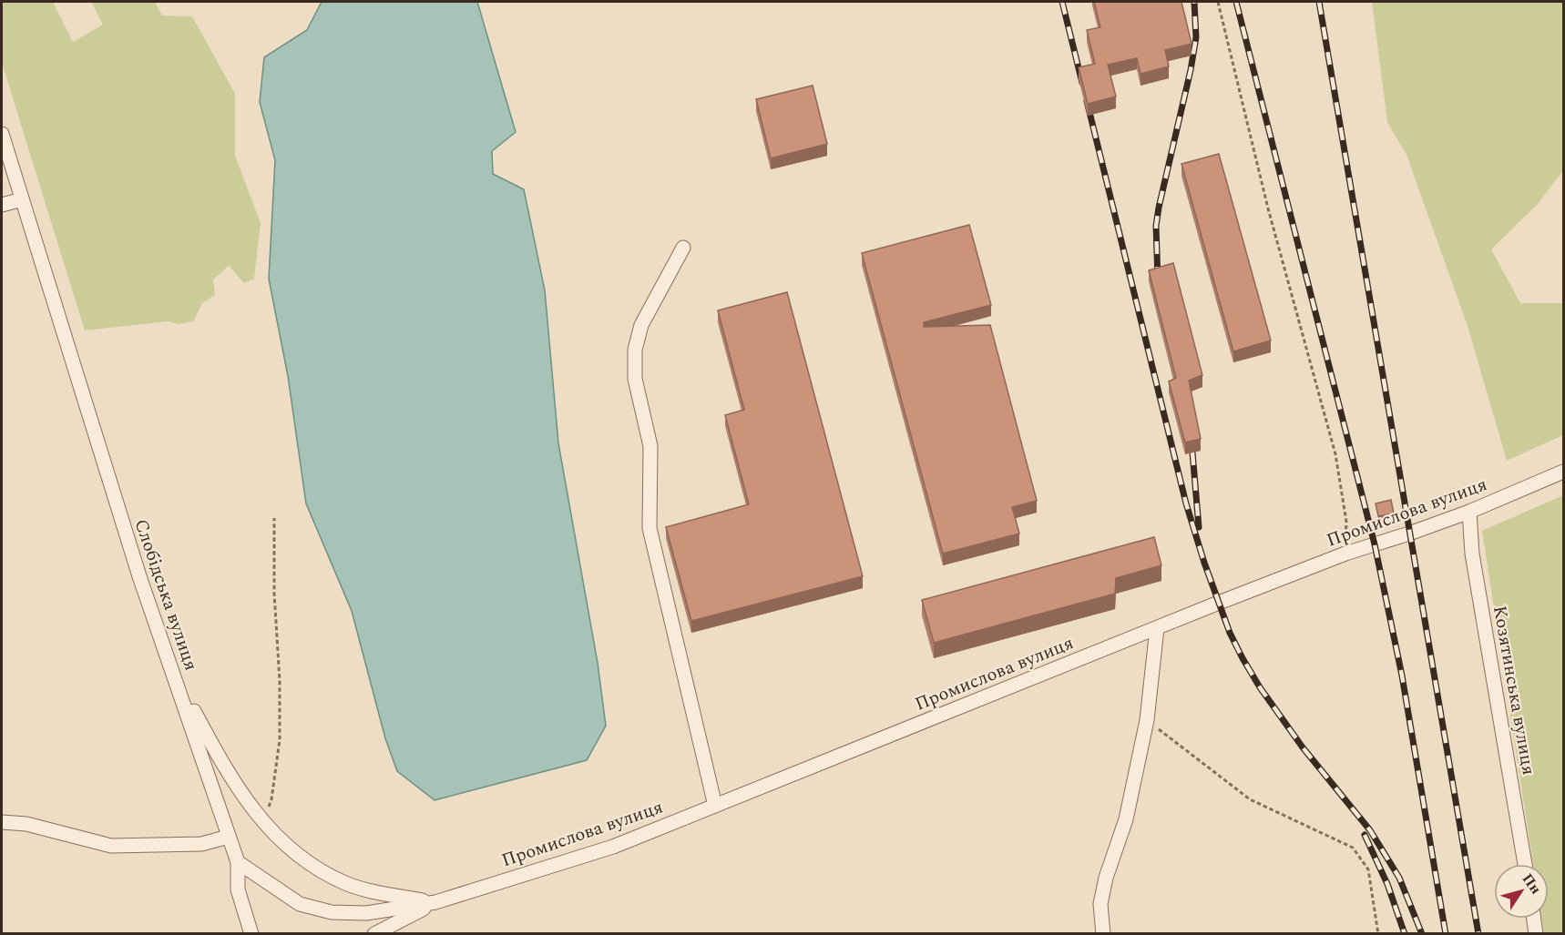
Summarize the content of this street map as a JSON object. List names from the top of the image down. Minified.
{"streets":{"street":["Промислова вулиця","Слобідська вулиця","Козятинська вулиця"]},"crossings":[["Промислова вулиця","Козятинська вулиця"]],"north":"top right"}
